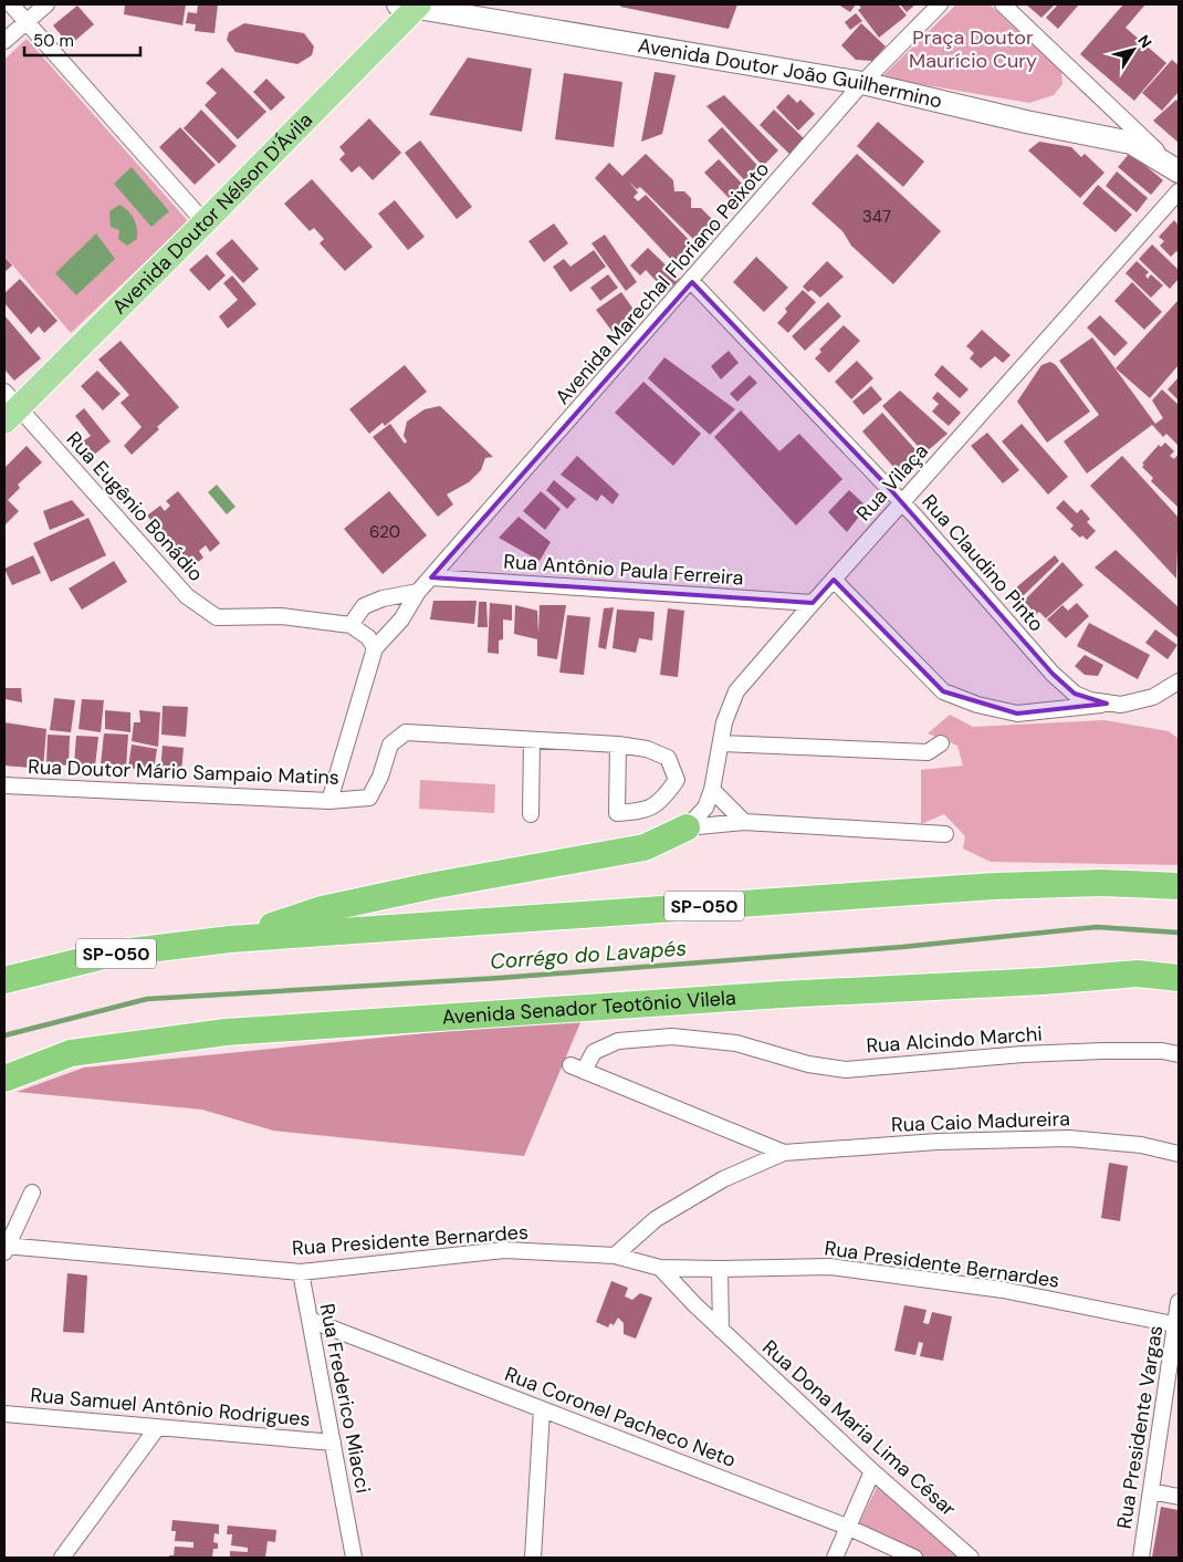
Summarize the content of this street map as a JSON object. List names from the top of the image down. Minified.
{"streets":{"highway":["SP-050","Avenida Senador Teotônio Vilela"],"main road":["Avenida Doutor João Guilhermino","Avenida Doutor Nélson D'Ávila"],"street":["Avenida Marechal Floriano Peixoto","Rua Vilaça","Rua Eugênio Bonádio","Rua Claudino Pinto","Rua Antônio Paula Ferreira","Rua Doutor Mário Sampaio Matins","Rua Alcindo Marchi","Rua Caio Madureira","Rua Presidente Bernardes","Rua Frederico Miacci","Rua Samuel Antônio Rodrigues","Rua Coronel Pacheco Neto","Rua Presidente Vargas","Rua Dona Maria Lima César"]},"crossings":[["Avenida Doutor João Guilhermino","Avenida Doutor Nélson D'Ávila"],["Avenida Doutor João Guilhermino","Avenida Marechal Floriano Peixoto"],["Avenida Doutor Nélson D'Ávila","Rua Eugênio Bonádio"],["Avenida Marechal Floriano Peixoto","Rua Claudino Pinto"],["Avenida Marechal Floriano Peixoto","Rua Antônio Paula Ferreira"],["Avenida Marechal Floriano Peixoto","Rua Doutor Mário Sampaio Matins"],["Rua Vilaça","Rua Claudino Pinto"],["Rua Vilaça","Rua Antônio Paula Ferreira"],["Rua Alcindo Marchi","Rua Caio Madureira"],["Rua Caio Madureira","Rua Presidente Bernardes"],["Rua Presidente Bernardes","Rua Frederico Miacci"],["Rua Presidente Bernardes","Rua Presidente Vargas"],["Rua Presidente Bernardes","Rua Dona Maria Lima César"],["Rua Frederico Miacci","Rua Samuel Antônio Rodrigues"],["Rua Frederico Miacci","Rua Coronel Pacheco Neto"]],"water":["Corrégo do Lavapés"],"parks":["Praça Doutor Maurício Cury"],"house_numbers":["347","620"],"scale_bar":"50 m","north":"top right"}
